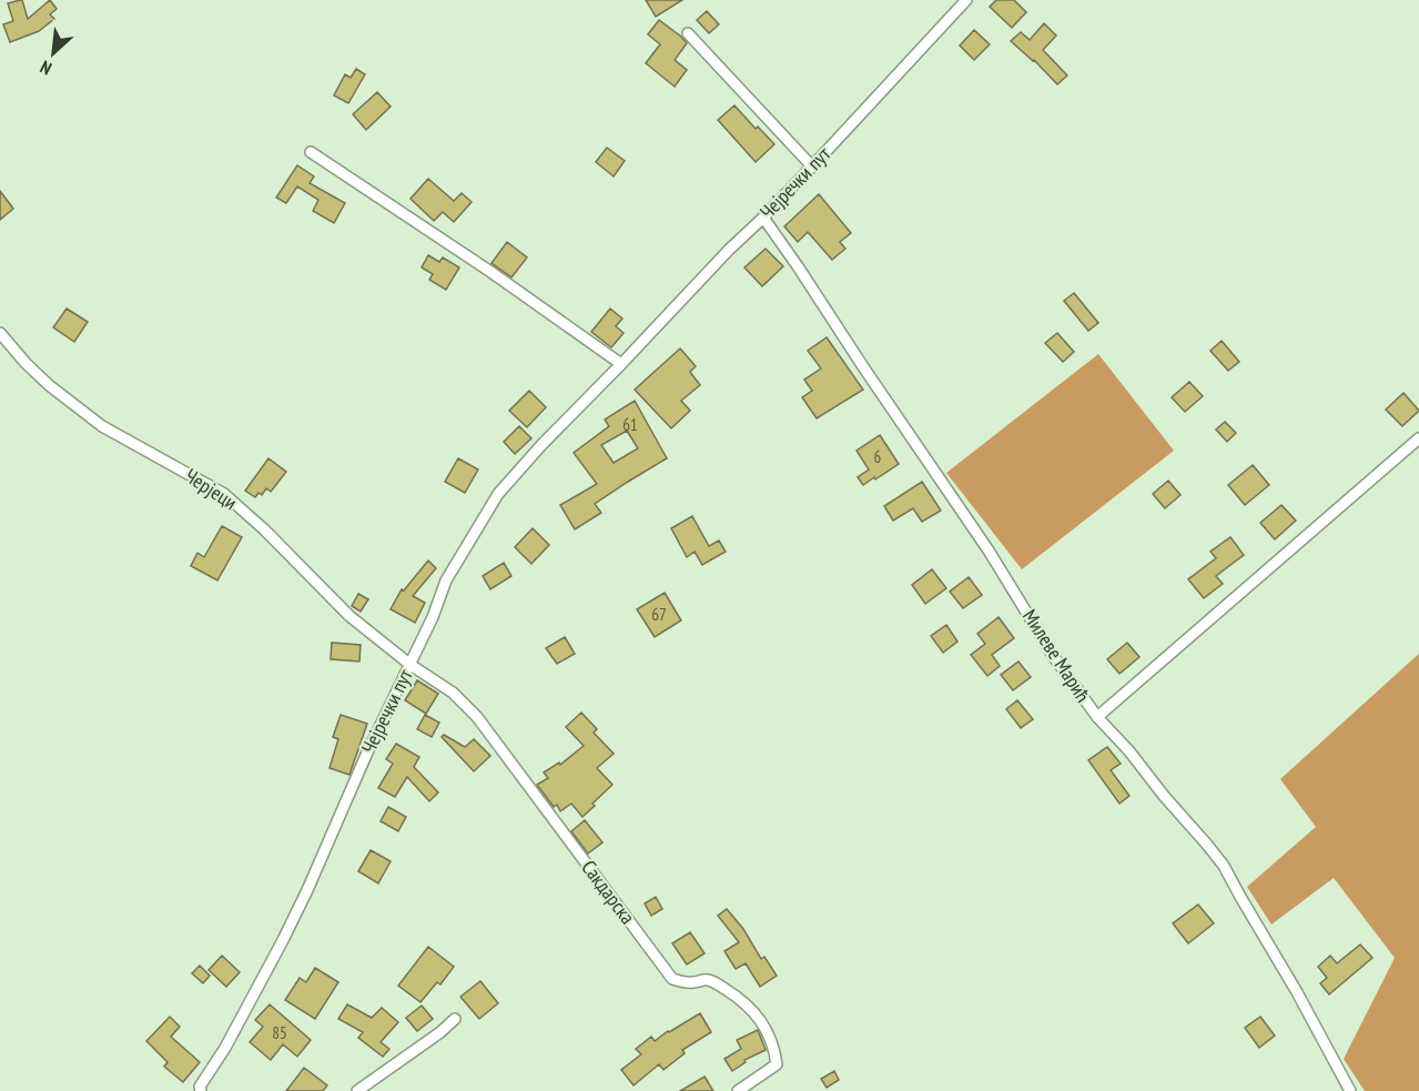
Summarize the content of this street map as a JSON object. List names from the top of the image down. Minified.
{"streets":{"street":["Чејречки пут","Черјеци","Милеве Мaрић","Сакдарска"]},"crossings":[["Чејречки пут","Черјеци"],["Чејречки пут","Милеве Мaрић"],["Чејречки пут","Сакдарска"],["Черјеци","Сакдарска"]],"house_numbers":["61","6","67","85"],"north":"bottom left"}
